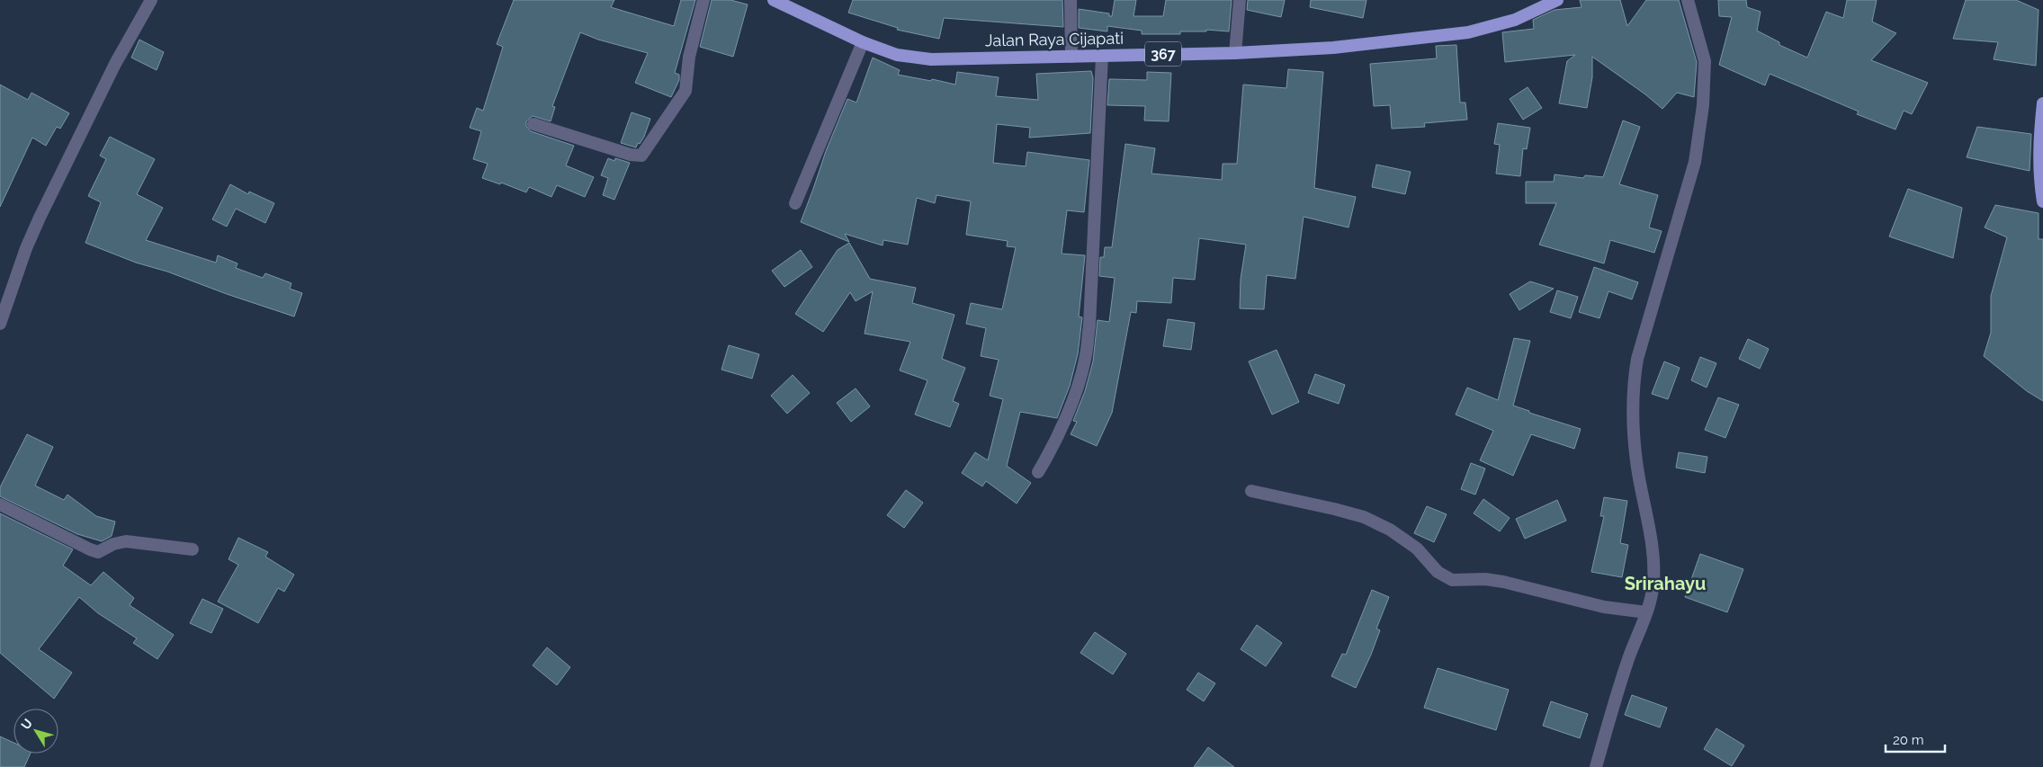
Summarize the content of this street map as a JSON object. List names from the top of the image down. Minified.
{"streets":{"main road":["Jalan Raya Cijapati","367"]},"districts":["Srirahayu"],"scale_bar":"20 m","north":"top left"}
